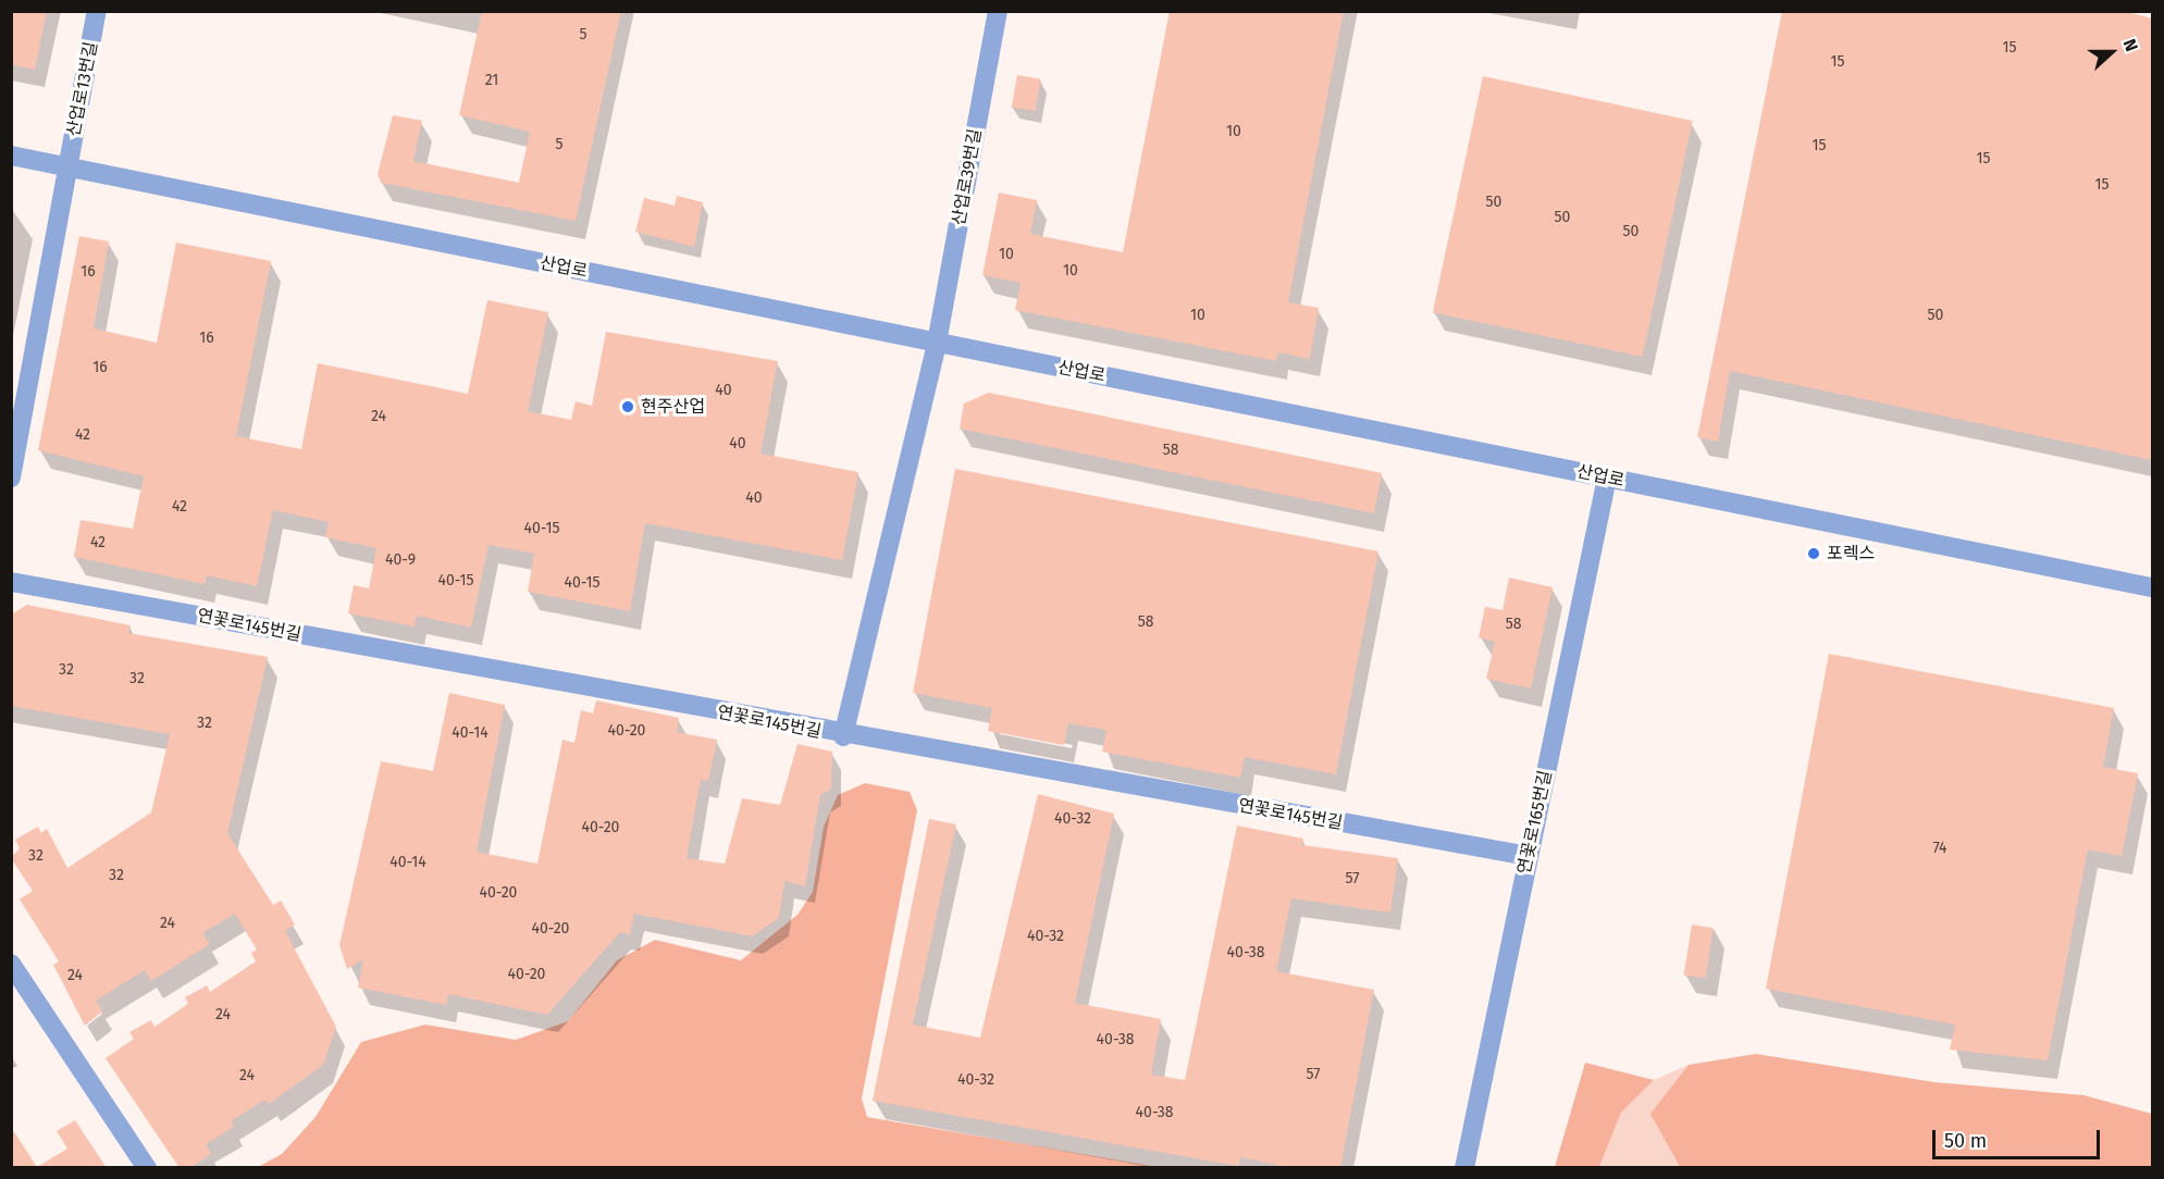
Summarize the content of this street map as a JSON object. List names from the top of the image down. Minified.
{"streets":{"street":["산업로13번길","산업로39번길","산업로","연꽃로145번길","연꽃로165번길"]},"crossings":[["산업로13번길","산업로"],["산업로39번길","산업로"],["산업로39번길","연꽃로145번길"],["산업로","연꽃로165번길"],["연꽃로145번길","연꽃로165번길"]],"places":["현주산업","포렉스"],"house_numbers":["5","15","15","21","10","5","15","15","15","50","50","50","10","10","16","10","50","16","16","40","24","42","40","58","40","42","40-15","42","40-9","40-15","40-15","58","58","32","32","32","40-20","40-14","40-32","40-20","74","32","40-14","32","57","40-20","24","40-20","40-32","40-38","40-20","24","24","40-38","57","24","40-32","40-38"],"scale_bar":"50 m","north":"right"}
